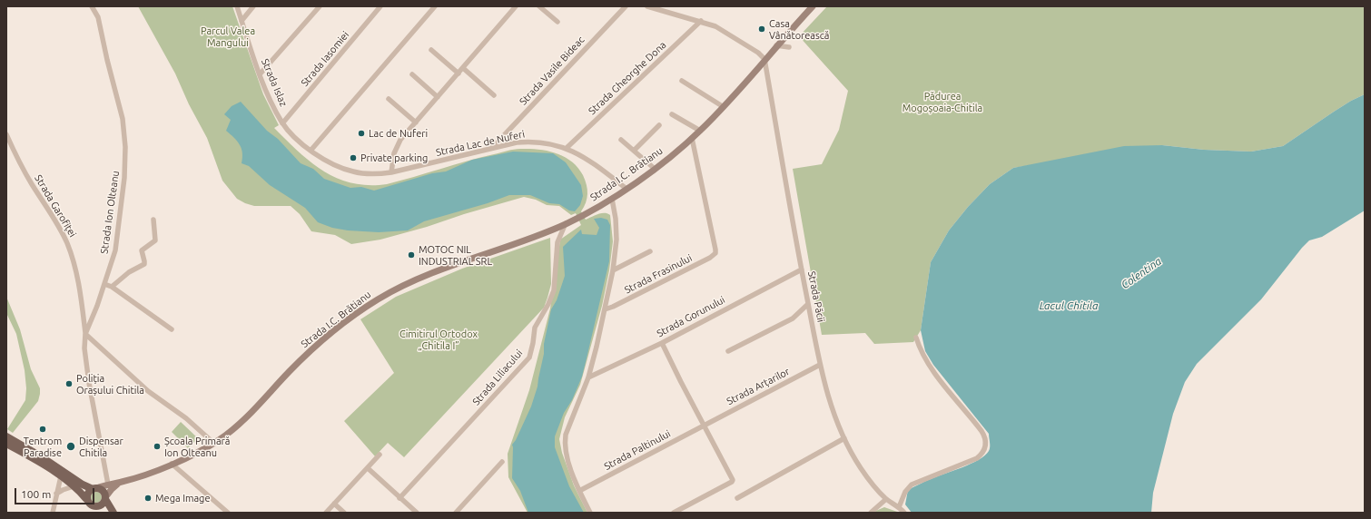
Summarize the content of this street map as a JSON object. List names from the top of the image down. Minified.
{"streets":{"main road":["Strada I.C. Brătianu"],"street":["Strada Iasomiei","Strada Vasile Bideac","Strada Gheorghe Dona","Strada Islaz","Strada Lac de Nuferi","Strada Garofiței","Strada Ion Olteanu","Strada Frasinului","Strada Păcii","Strada Gorunului","Strada Liliacului","Strada Arțarilor","Strada Paltinului"]},"crossings":[["Strada Iasomiei","Strada Islaz"],["Strada Iasomiei","Strada Lac de Nuferi"],["Strada Vasile Bideac","Strada Lac de Nuferi"],["Strada Gheorghe Dona","Strada Lac de Nuferi"],["Strada Islaz","Strada Lac de Nuferi"],["Strada Lac de Nuferi","Strada I.C. Brătianu"],["Strada I.C. Brătianu","Strada Ion Olteanu"],["Strada I.C. Brătianu","Strada Frasinului"],["Strada I.C. Brătianu","Strada Păcii"],["Strada I.C. Brătianu","Strada Liliacului"],["Strada Garofiței","Strada Ion Olteanu"],["Strada Păcii","Strada Gorunului"],["Strada Păcii","Strada Arțarilor"],["Strada Arțarilor","Strada Paltinului"]],"water":["Colentina","Lacul Chitila"],"parks":["Parcul Valea Mangului","Pădurea Mogoșoaia-Chitila","Cimitirul Ortodox „Chitila I”"],"places":["Casa Vânătorească","Lac de Nuferi","Private parking","MOTOC NIL INDUSTRIAL SRL","Poliția Orașului Chitila","Tentrom Paradise","Dispensar Chitila","Școala Primară Ion Olteanu","Mega Image"],"scale_bar":"100 m"}
